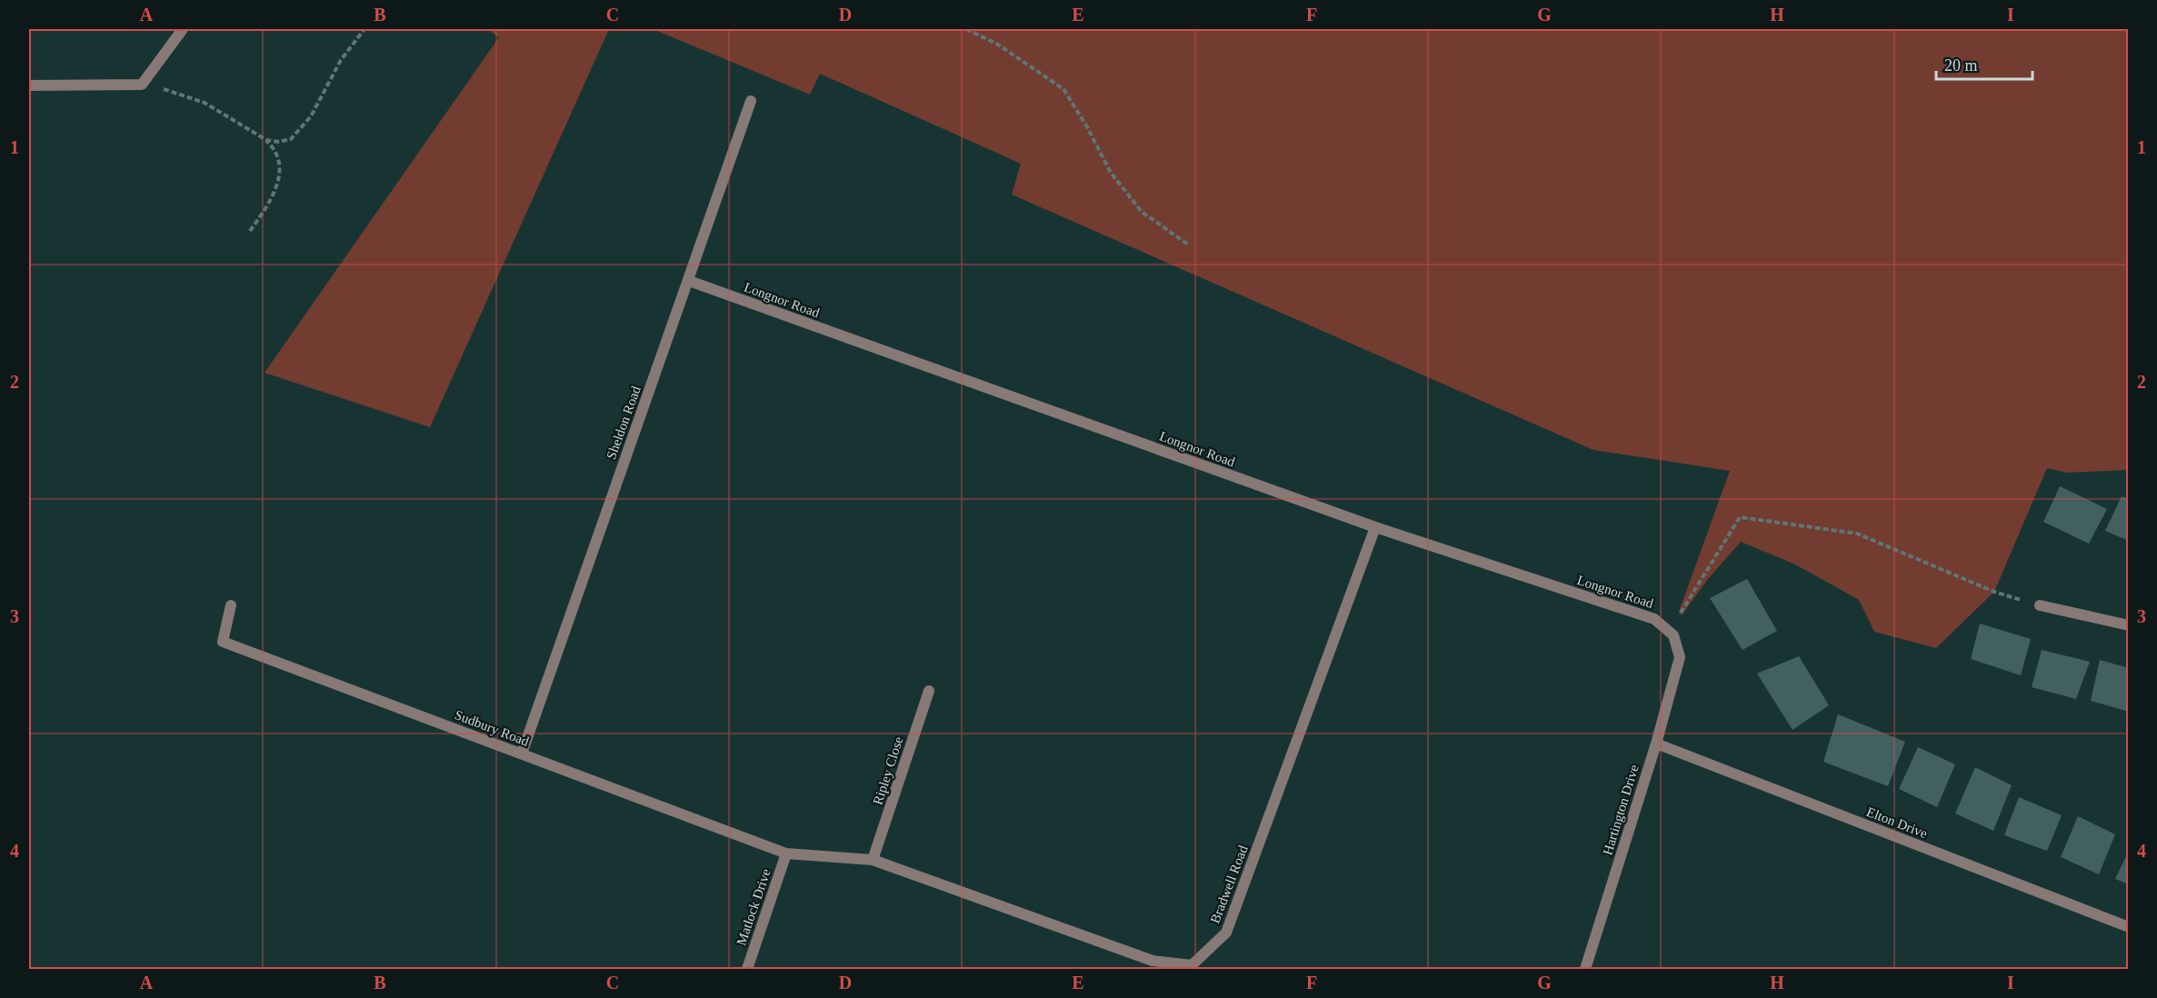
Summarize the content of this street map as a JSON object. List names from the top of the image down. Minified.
{"streets":{"street":["Longnor Road","Sheldon Road","Sudbury Road","Ripley Close","Hartington Drive","Elton Drive","Bradwell Road","Matlock Drive"]},"crossings":[["Longnor Road","Sheldon Road"],["Longnor Road","Hartington Drive"],["Longnor Road","Bradwell Road"],["Sheldon Road","Sudbury Road"],["Sudbury Road","Bradwell Road"],["Sudbury Road","Matlock Drive"],["Ripley Close","Bradwell Road"],["Hartington Drive","Elton Drive"],["Bradwell Road","Matlock Drive"]],"scale_bar":"20 m","grid":{"columns":["A","B","C","D","E","F","G","H","I"],"rows":["1","2","3","4"]}}
